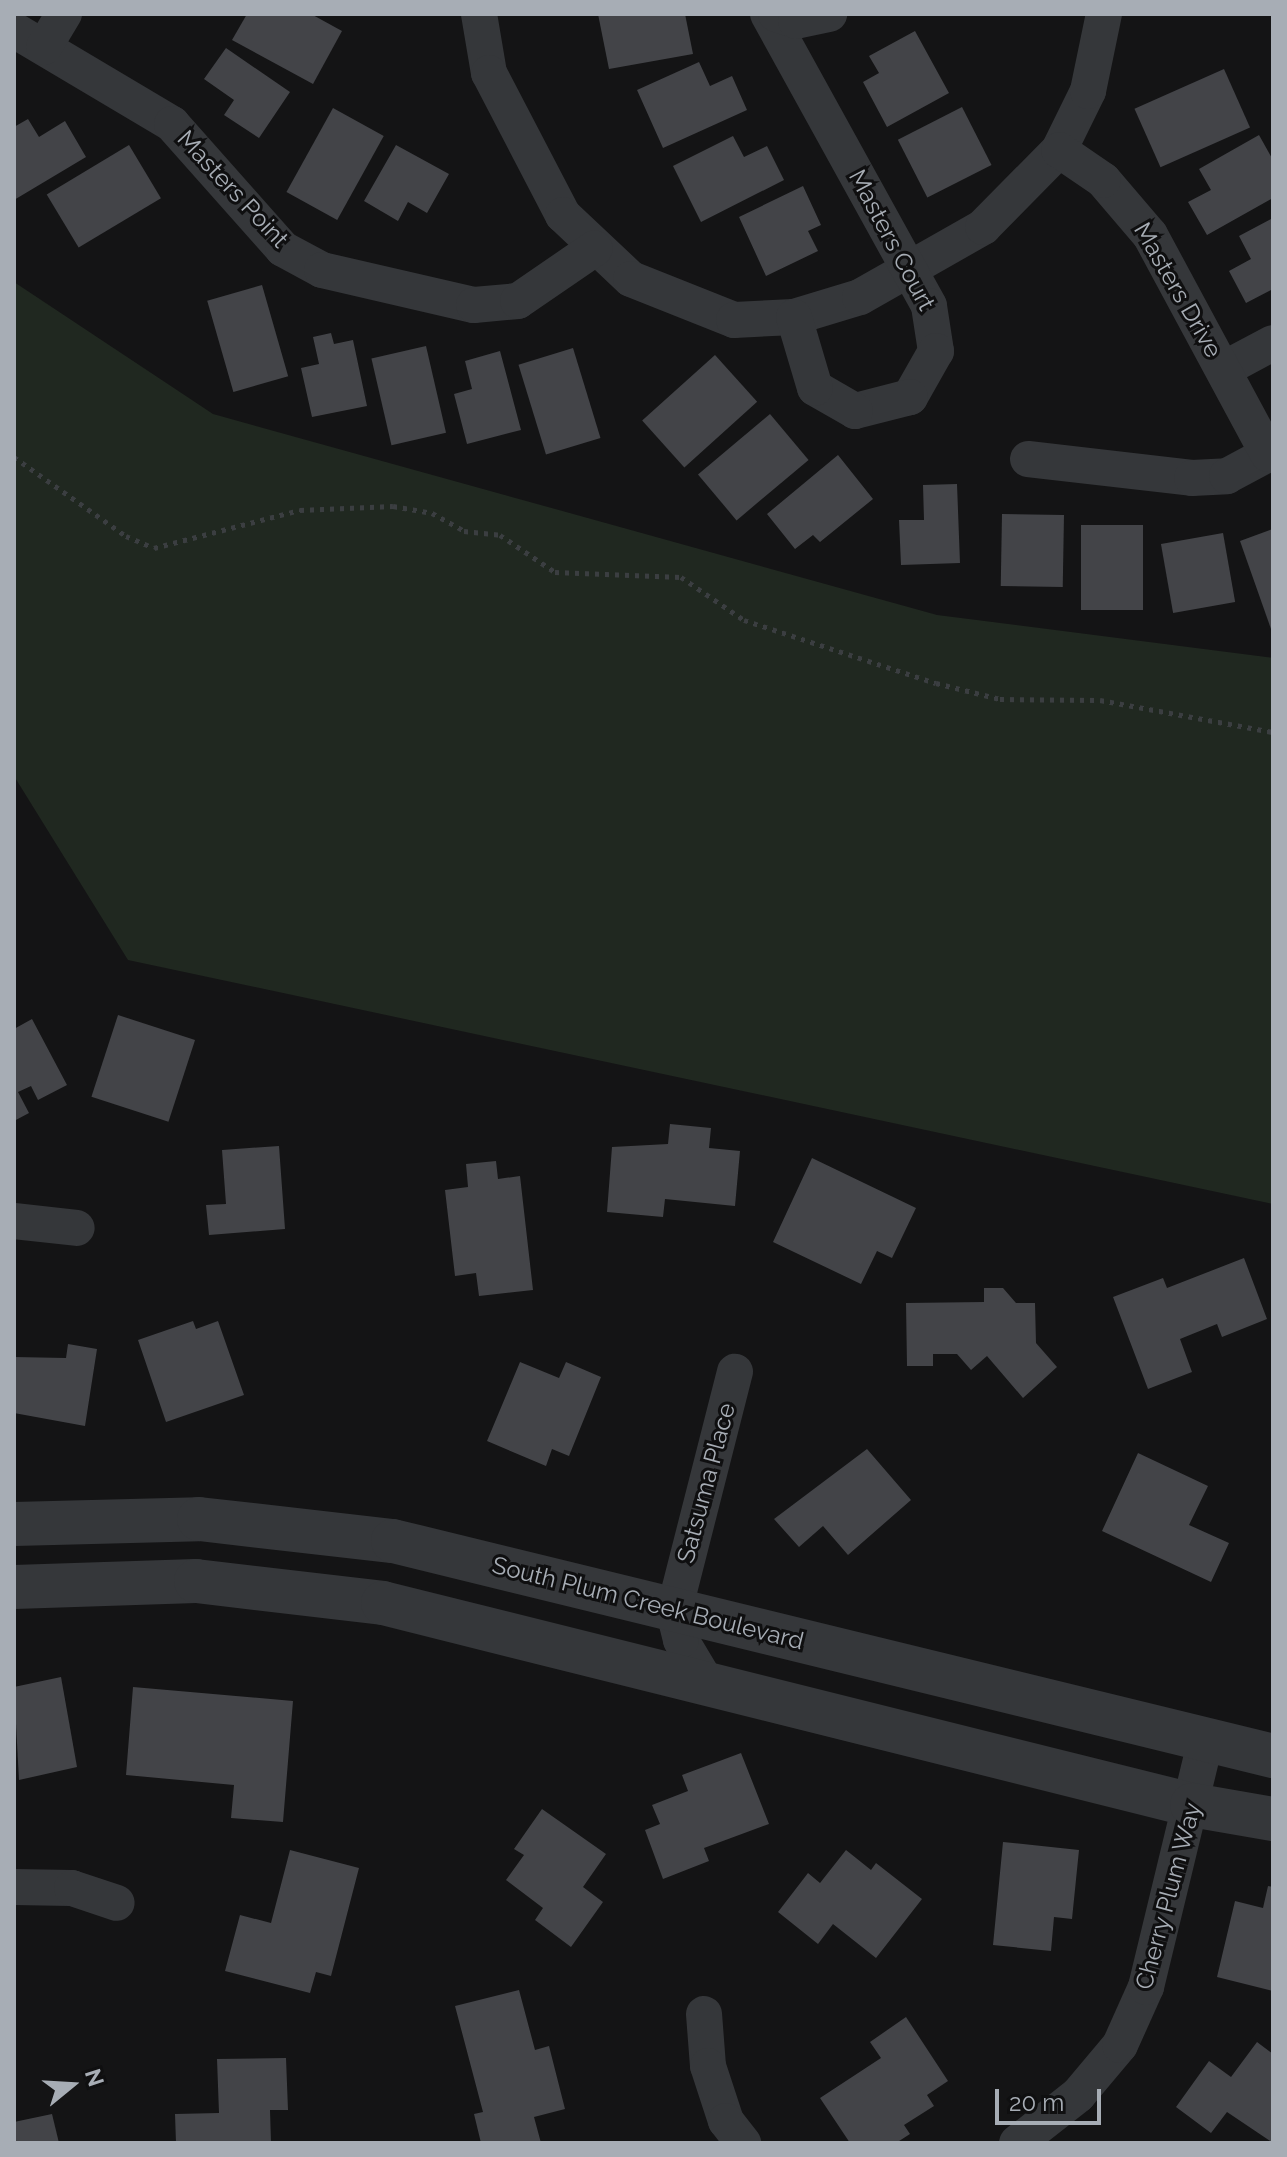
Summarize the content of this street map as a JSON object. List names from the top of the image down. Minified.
{"streets":{"street":["Masters Point","Masters Court","Masters Drive","Satsuma Place","South Plum Creek Boulevard","Cherry Plum Way"]},"crossings":[["Satsuma Place","South Plum Creek Boulevard"],["South Plum Creek Boulevard","Cherry Plum Way"]],"scale_bar":"20 m","north":"right"}
